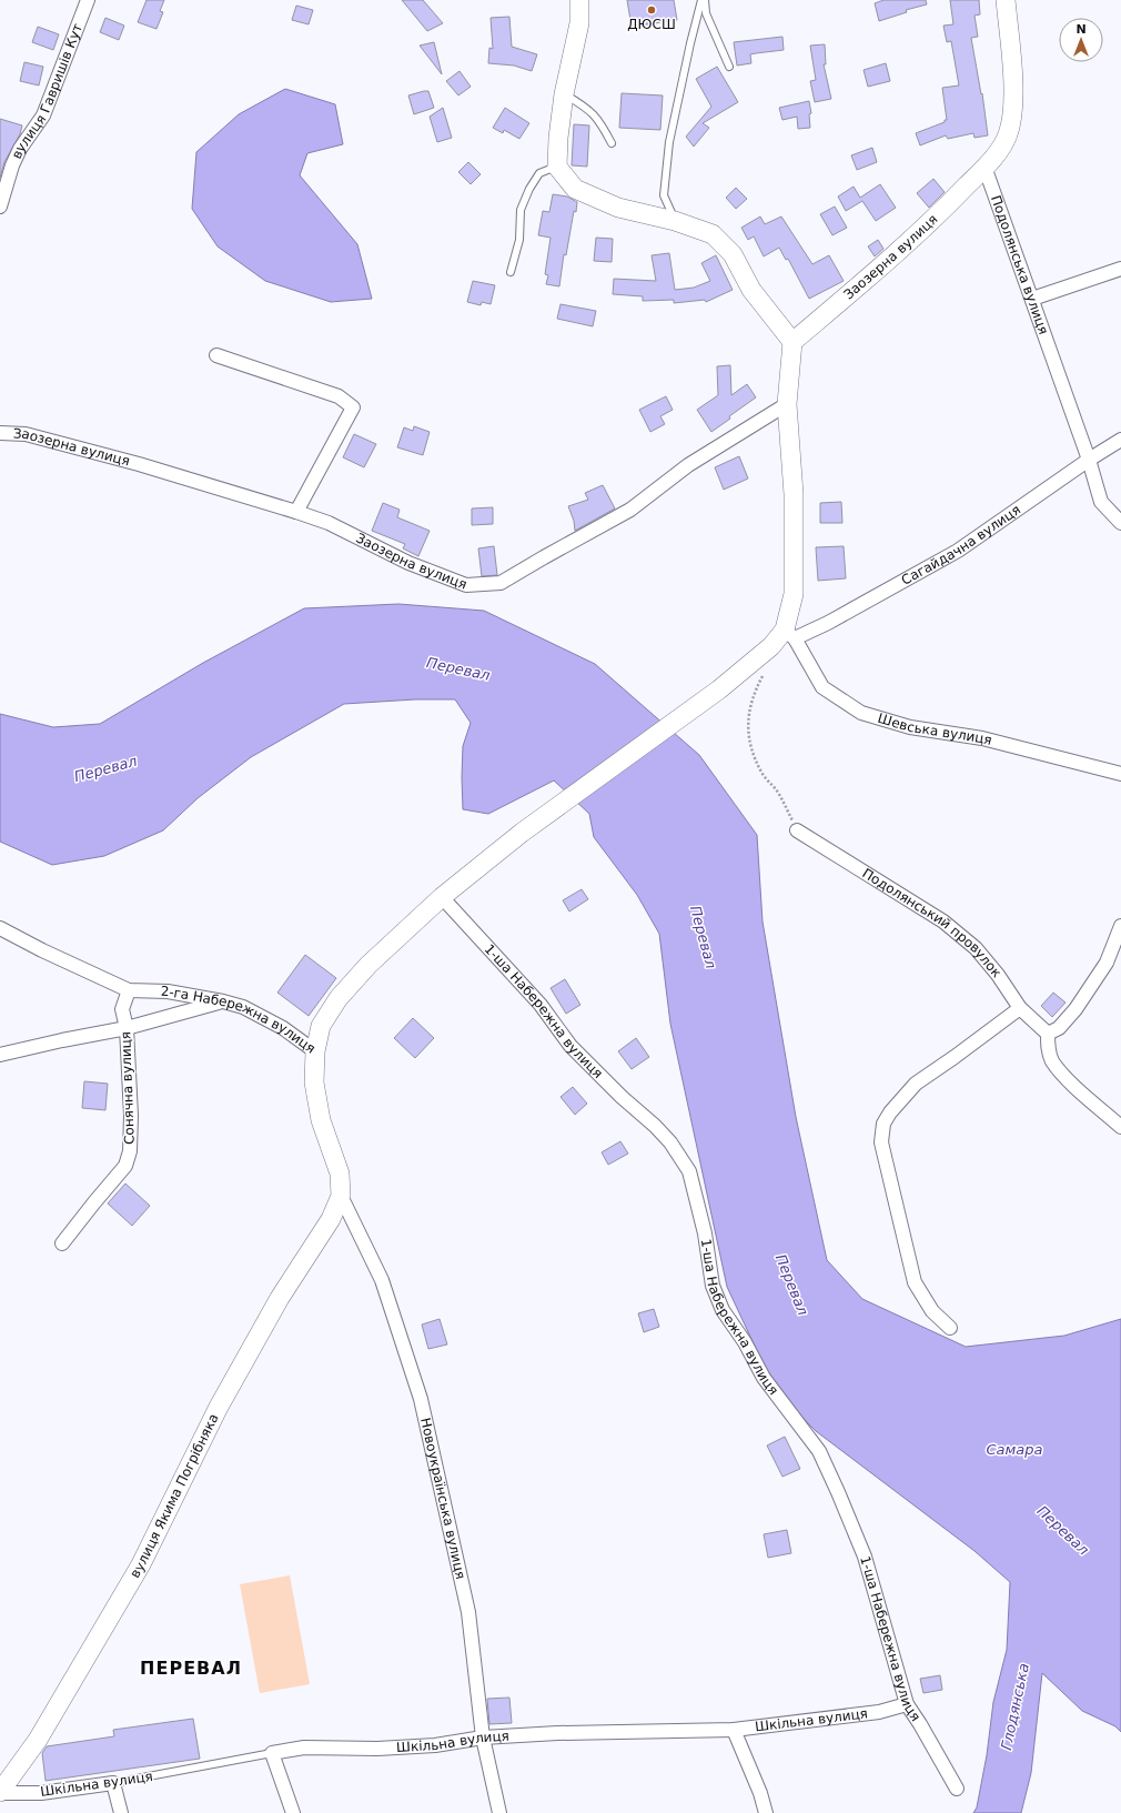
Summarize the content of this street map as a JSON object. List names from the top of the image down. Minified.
{"streets":{"street":["вулиця Гавришів Кут","Заозерна вулиця","Подолянська вулиця","Сагайдачна вулиця","Шевська вулиця","Подолянський провулок","1-ша Набережна вулиця","2-га Набережна вулиця","Сонячна вулиця","вулиця Якима Погрібняка","Новоукраїнська вулиця","Шкільна вулиця"]},"crossings":[["Заозерна вулиця","Подолянська вулиця"],["Заозерна вулиця","Сагайдачна вулиця"],["Подолянська вулиця","Сагайдачна вулиця"],["Сагайдачна вулиця","Шевська вулиця"],["Сагайдачна вулиця","2-га Набережна вулиця"],["1-ша Набережна вулиця","2-га Набережна вулиця"],["1-ша Набережна вулиця","Шкільна вулиця"],["2-га Набережна вулиця","Сонячна вулиця"],["вулиця Якима Погрібняка","Новоукраїнська вулиця"],["вулиця Якима Погрібняка","Шкільна вулиця"],["Новоукраїнська вулиця","Шкільна вулиця"]],"districts":["ПЕРЕВАЛ"],"water":["Перевал","Самара","Глодянська"],"places":["ДЮСШ"],"north":"top"}
